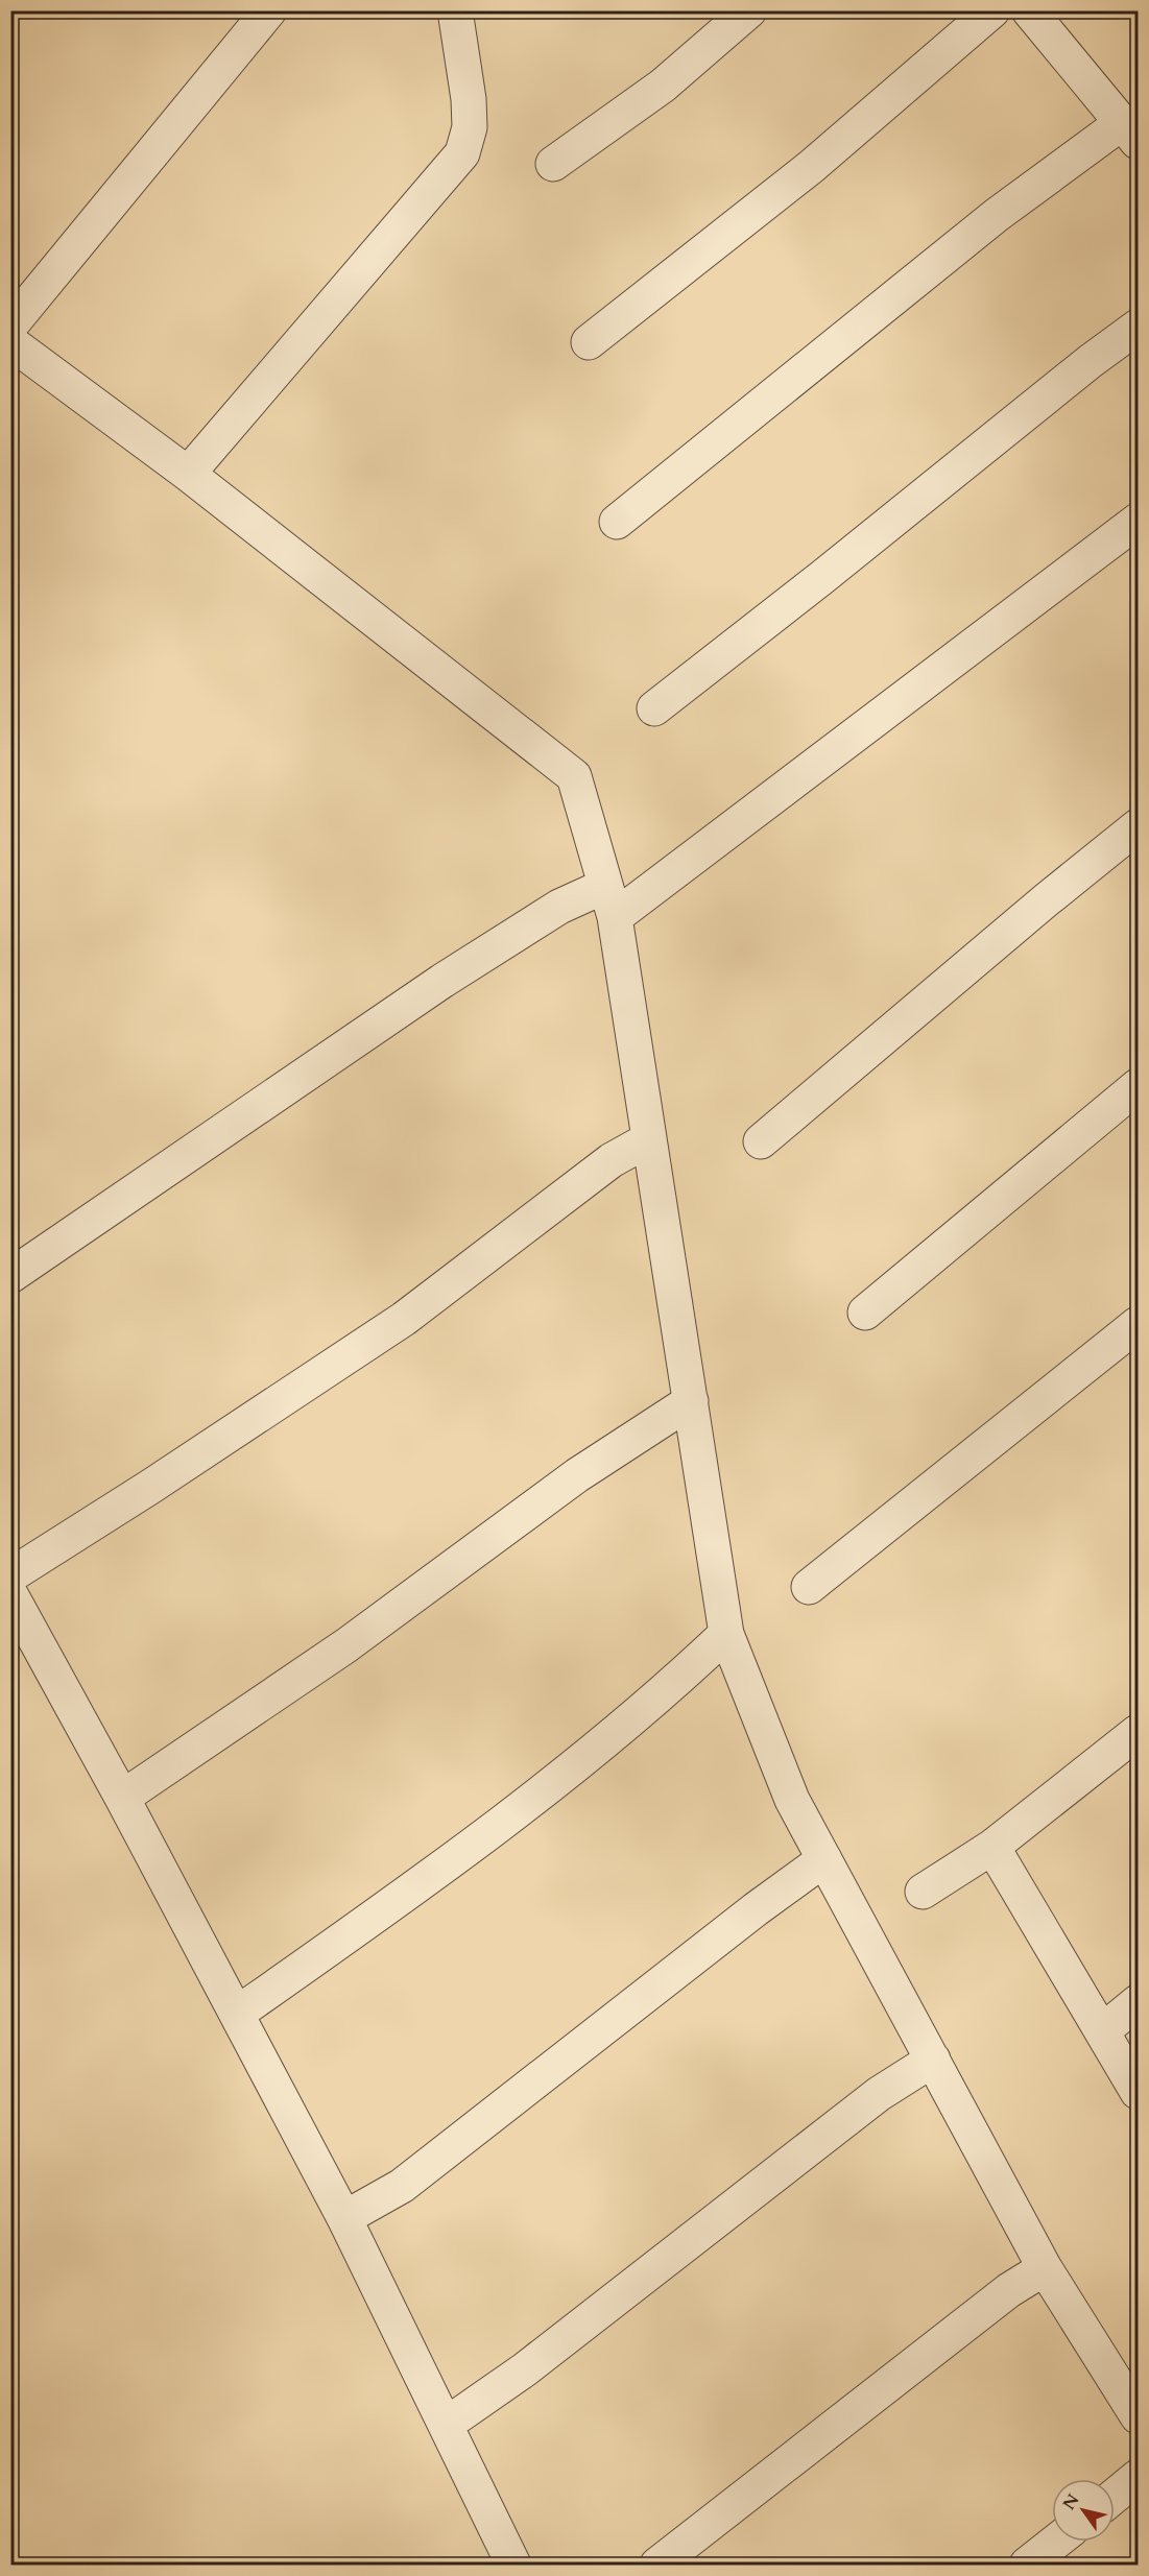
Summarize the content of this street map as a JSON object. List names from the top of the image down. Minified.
{"north":"top left"}
